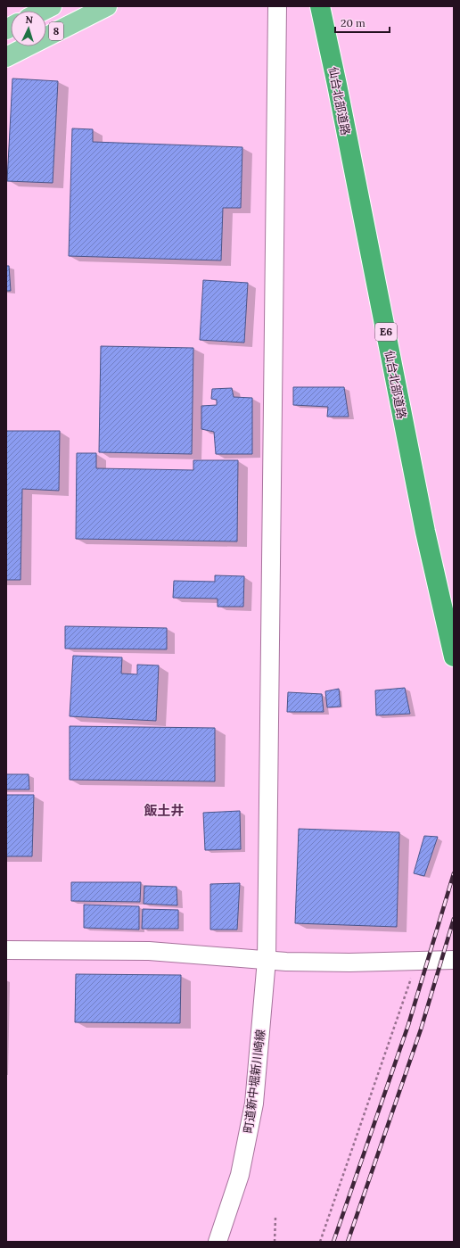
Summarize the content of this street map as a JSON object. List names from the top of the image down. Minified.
{"streets":{"highway":["仙台北部道路","E6"],"main road":["8"],"street":["町道新中堀新川崎線"]},"districts":["飯土井"],"scale_bar":"20 m","north":"top"}
